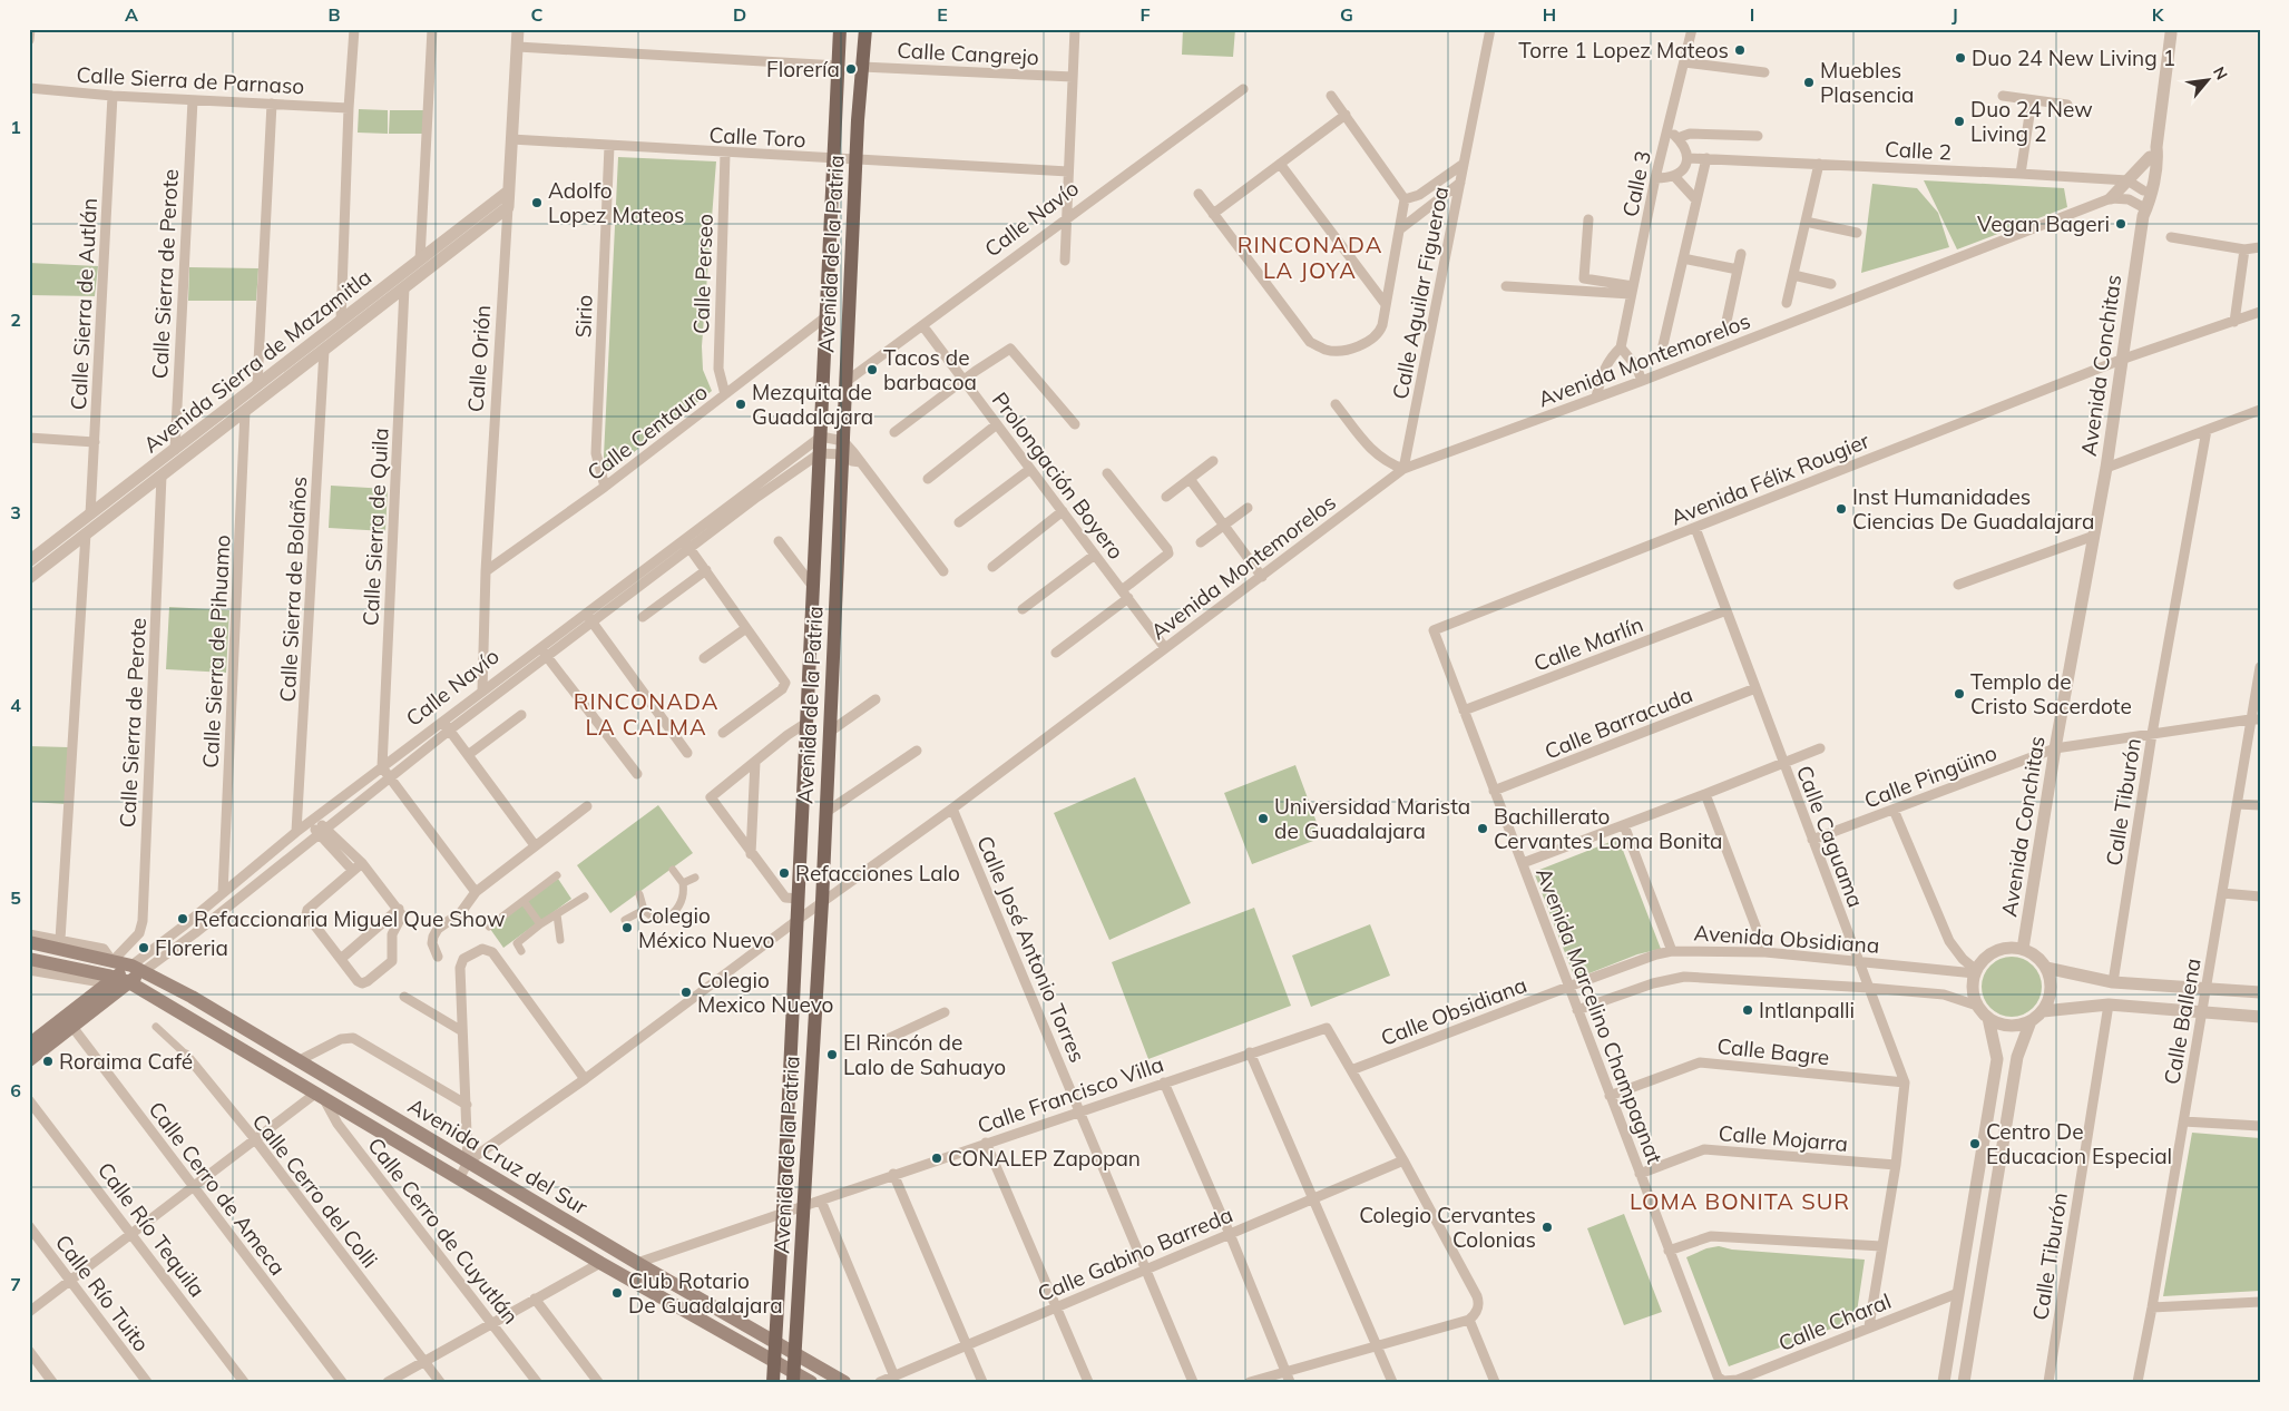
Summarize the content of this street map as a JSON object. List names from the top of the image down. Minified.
{"streets":{"main road":["Calle Navío","Avenida de la Patria","Avenida Cruz del Sur"],"street":["Calle Cangrejo","Calle Sierra de Parnaso","Calle Toro","Calle 2","Calle 3","Calle Sierra de Perote","Calle Perseo","Calle Aguilar Figueroa","Calle Sierra de Autlán","Sirio","Calle Orión","Avenida Montemorelos","Avenida Sierra de Mazamitla","Avenida Conchitas","Calle Centauro","Prolongación Boyero","Avenida Félix Rougier","Calle Sierra de Quila","Calle Sierra de Bolaños","Calle Marlín","Calle Sierra de Pihuamo","Calle Barracuda","Calle Pingüino","Calle Tiburón","Calle Caguama","Avenida Obsidiana","Calle José Antonio Torres","Calle Obsidiana","Avenida Marcelino Champagnat","Calle Ballena","Calle Bagre","Calle Francisco Villa","Calle Mojarra","Calle Cerro de Ameca","Calle Cerro del Colli","Calle Río Tequila","Calle Cerro de Cuyutlán","Calle Gabino Barreda","Calle Río Tuito","Calle Charal"]},"crossings":[["Calle Cangrejo","Avenida de la Patria"],["Calle Sierra de Parnaso","Calle Sierra de Perote"],["Calle Sierra de Parnaso","Calle Sierra de Autlán"],["Calle Toro","Avenida de la Patria"],["Calle Toro","Calle Perseo"],["Calle Toro","Sirio"],["Calle Toro","Calle Orión"],["Calle 2","Avenida Conchitas"],["Calle 3","Avenida Montemorelos"],["Calle Navío","Avenida de la Patria"],["Calle Navío","Calle Orión"],["Calle Navío","Prolongación Boyero"],["Calle Navío","Calle Sierra de Quila"],["Calle Navío","Calle Sierra de Bolaños"],["Calle Navío","Calle Sierra de Pihuamo"],["Calle Navío","Avenida Cruz del Sur"],["Calle Navío","Calle Cerro de Ameca"],["Avenida de la Patria","Avenida Montemorelos"],["Avenida de la Patria","Calle Centauro"],["Avenida de la Patria","Calle Francisco Villa"],["Avenida de la Patria","Avenida Cruz del Sur"],["Calle Sierra de Perote","Avenida Sierra de Mazamitla"],["Calle Sierra de Perote","Avenida Cruz del Sur"],["Calle Perseo","Calle Centauro"],["Calle Aguilar Figueroa","Avenida Montemorelos"],["Calle Sierra de Autlán","Avenida Sierra de Mazamitla"],["Sirio","Calle Centauro"],["Calle Orión","Avenida Sierra de Mazamitla"],["Calle Orión","Calle Centauro"],["Avenida Montemorelos","Prolongación Boyero"],["Avenida Montemorelos","Calle José Antonio Torres"],["Avenida Montemorelos","Avenida Cruz del Sur"],["Avenida Sierra de Mazamitla","Calle Sierra de Quila"],["Avenida Sierra de Mazamitla","Calle Sierra de Bolaños"],["Avenida Sierra de Mazamitla","Calle Sierra de Pihuamo"],["Avenida Conchitas","Avenida Félix Rougier"],["Avenida Conchitas","Calle Pingüino"],["Avenida Conchitas","Avenida Obsidiana"],["Avenida Félix Rougier","Calle Caguama"],["Avenida Félix Rougier","Avenida Marcelino Champagnat"],["Calle Marlín","Calle Caguama"],["Calle Marlín","Avenida Marcelino Champagnat"],["Calle Barracuda","Calle Caguama"],["Calle Barracuda","Avenida Marcelino Champagnat"],["Calle Pingüino","Calle Tiburón"],["Calle Pingüino","Calle Caguama"],["Calle Pingüino","Calle Ballena"],["Calle Caguama","Avenida Obsidiana"],["Calle Caguama","Calle Bagre"],["Calle Caguama","Calle Mojarra"],["Calle Caguama","Calle Charal"],["Avenida Obsidiana","Calle Obsidiana"],["Avenida Obsidiana","Avenida Marcelino Champagnat"],["Calle José Antonio Torres","Calle Francisco Villa"],["Calle José Antonio Torres","Calle Gabino Barreda"],["Calle Obsidiana","Avenida Marcelino Champagnat"],["Calle Obsidiana","Calle Francisco Villa"],["Avenida Marcelino Champagnat","Calle Bagre"],["Avenida Marcelino Champagnat","Calle Mojarra"],["Avenida Marcelino Champagnat","Calle Charal"],["Calle Francisco Villa","Avenida Cruz del Sur"],["Avenida Cruz del Sur","Calle Cerro de Cuyutlán"]],"districts":["RINCONADA LA JOYA","RINCONADA LA CALMA","LOMA BONITA SUR"],"places":["Torre 1 Lopez Mateos","Duo 24 New Living 1","Florería","Muebles Plasencia","Duo 24 New Living 2","Adolfo Lopez Mateos","Vegan Bageri","Tacos de barbacoa","Mezquita de Guadalajara","Inst Humanidades Ciencias De Guadalajara","Templo de Cristo Sacerdote","Universidad Marista de Guadalajara","Bachillerato Cervantes Loma Bonita","Refacciones Lalo","Refaccionaria Miguel Que Show","Colegio México Nuevo","Floreria","Colegio Mexico Nuevo","Intlanpalli","El Rincón de Lalo de Sahuayo","Roraima Café","Centro De Educacion Especial","CONALEP Zapopan","Colegio Cervantes Colonias","Club Rotario De Guadalajara"],"north":"top right","grid":{"columns":["A","B","C","D","E","F","G","H","I","J","K"],"rows":["1","2","3","4","5","6","7"]}}
